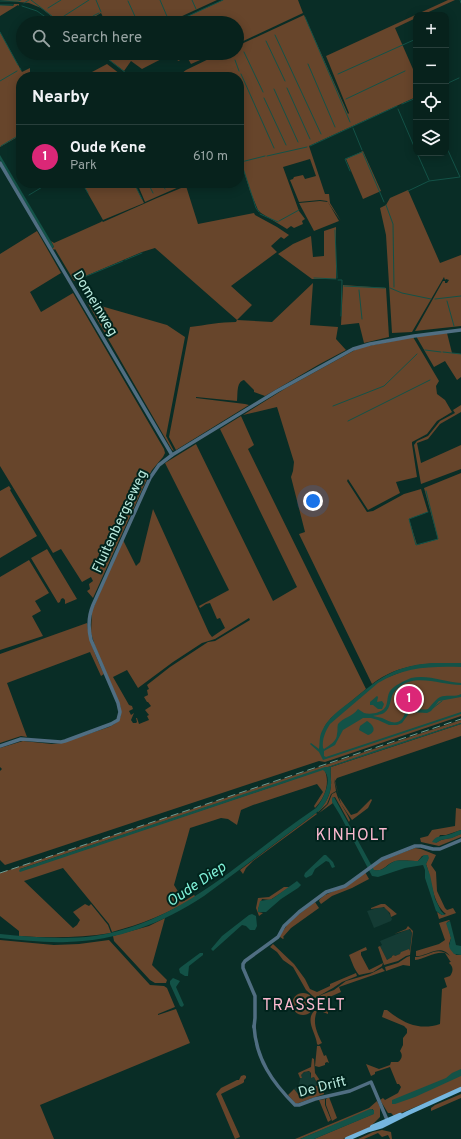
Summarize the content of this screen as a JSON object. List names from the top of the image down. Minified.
{"streets":{"street":["Domeinweg","Fluitenbergseweg","De Drift"]},"crossings":[["Domeinweg","Fluitenbergseweg"]],"districts":["KINHOLT","TRASSELT"],"water":["Oude Diep"],"page":{"map_buttons":["+","−"],"search":"Search here","heading":"Nearby","list":[{"mark":"1","name":"Oude Kene","note":"Park","value":"610 m"}],"pins":"1"}}
